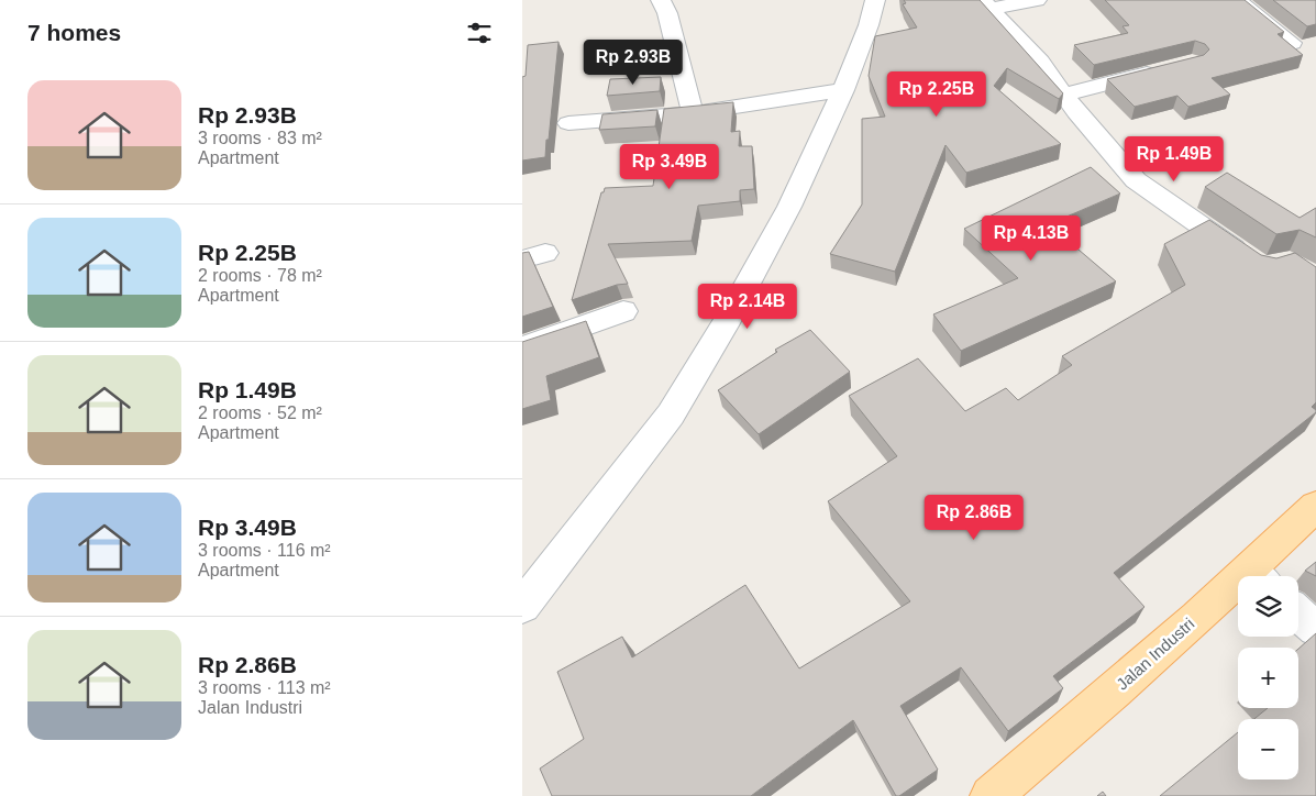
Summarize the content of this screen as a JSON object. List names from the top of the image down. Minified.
{"streets":{"main road":["Jalan Industri"]},"page":{"heading":"7 homes","price":["Rp 2.93B","Rp 2.25B","Rp 1.49B","Rp 3.49B","Rp 4.13B","Rp 2.14B","Rp 2.86B"],"list":[{"name":"Rp 2.93B","note":"3 rooms · 83 m² · Apartment"},{"name":"Rp 2.25B","note":"2 rooms · 78 m² · Apartment"},{"name":"Rp 1.49B","note":"2 rooms · 52 m² · Apartment"},{"name":"Rp 3.49B","note":"3 rooms · 116 m² · Apartment"},{"name":"Rp 2.86B","note":"3 rooms · 113 m² · Jalan Industri"}],"map_buttons":["+","−"]}}
